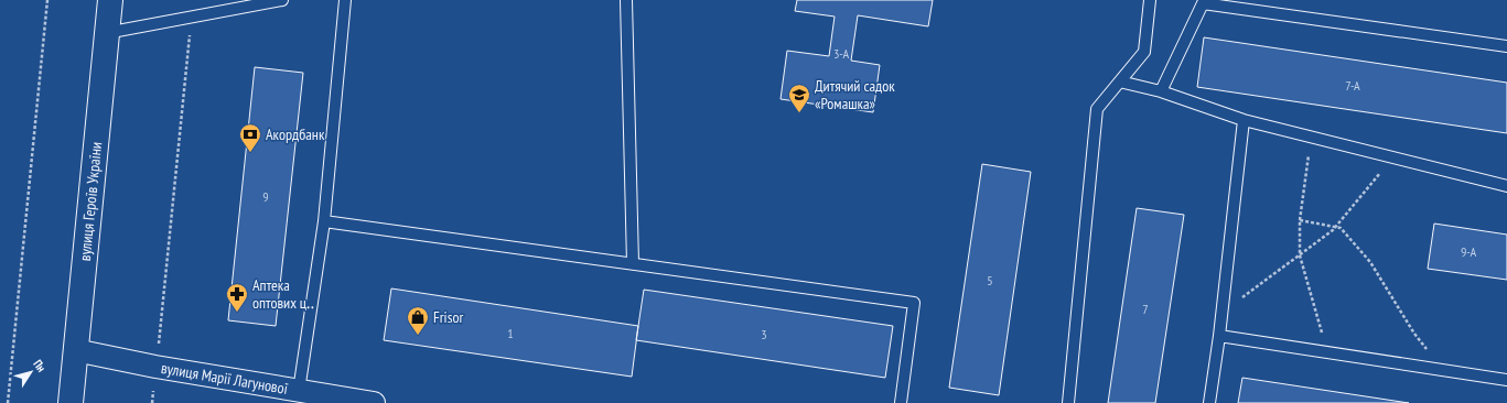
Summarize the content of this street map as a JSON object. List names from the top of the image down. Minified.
{"streets":{"main road":["вулиця Героїв України"],"street":["вулиця Марії Лагунової"]},"crossings":[["вулиця Героїв України","вулиця Марії Лагунової"]],"places":{"school or university":["Дитячий садок «Ромашка»"],"bank":["Акордбанк"],"pharmacy":["Аптека оптових ц‥"],"shop":["Frisor"]},"house_numbers":["3-А","7-А","9","9-А","5","7","1","3"],"north":"top right"}
